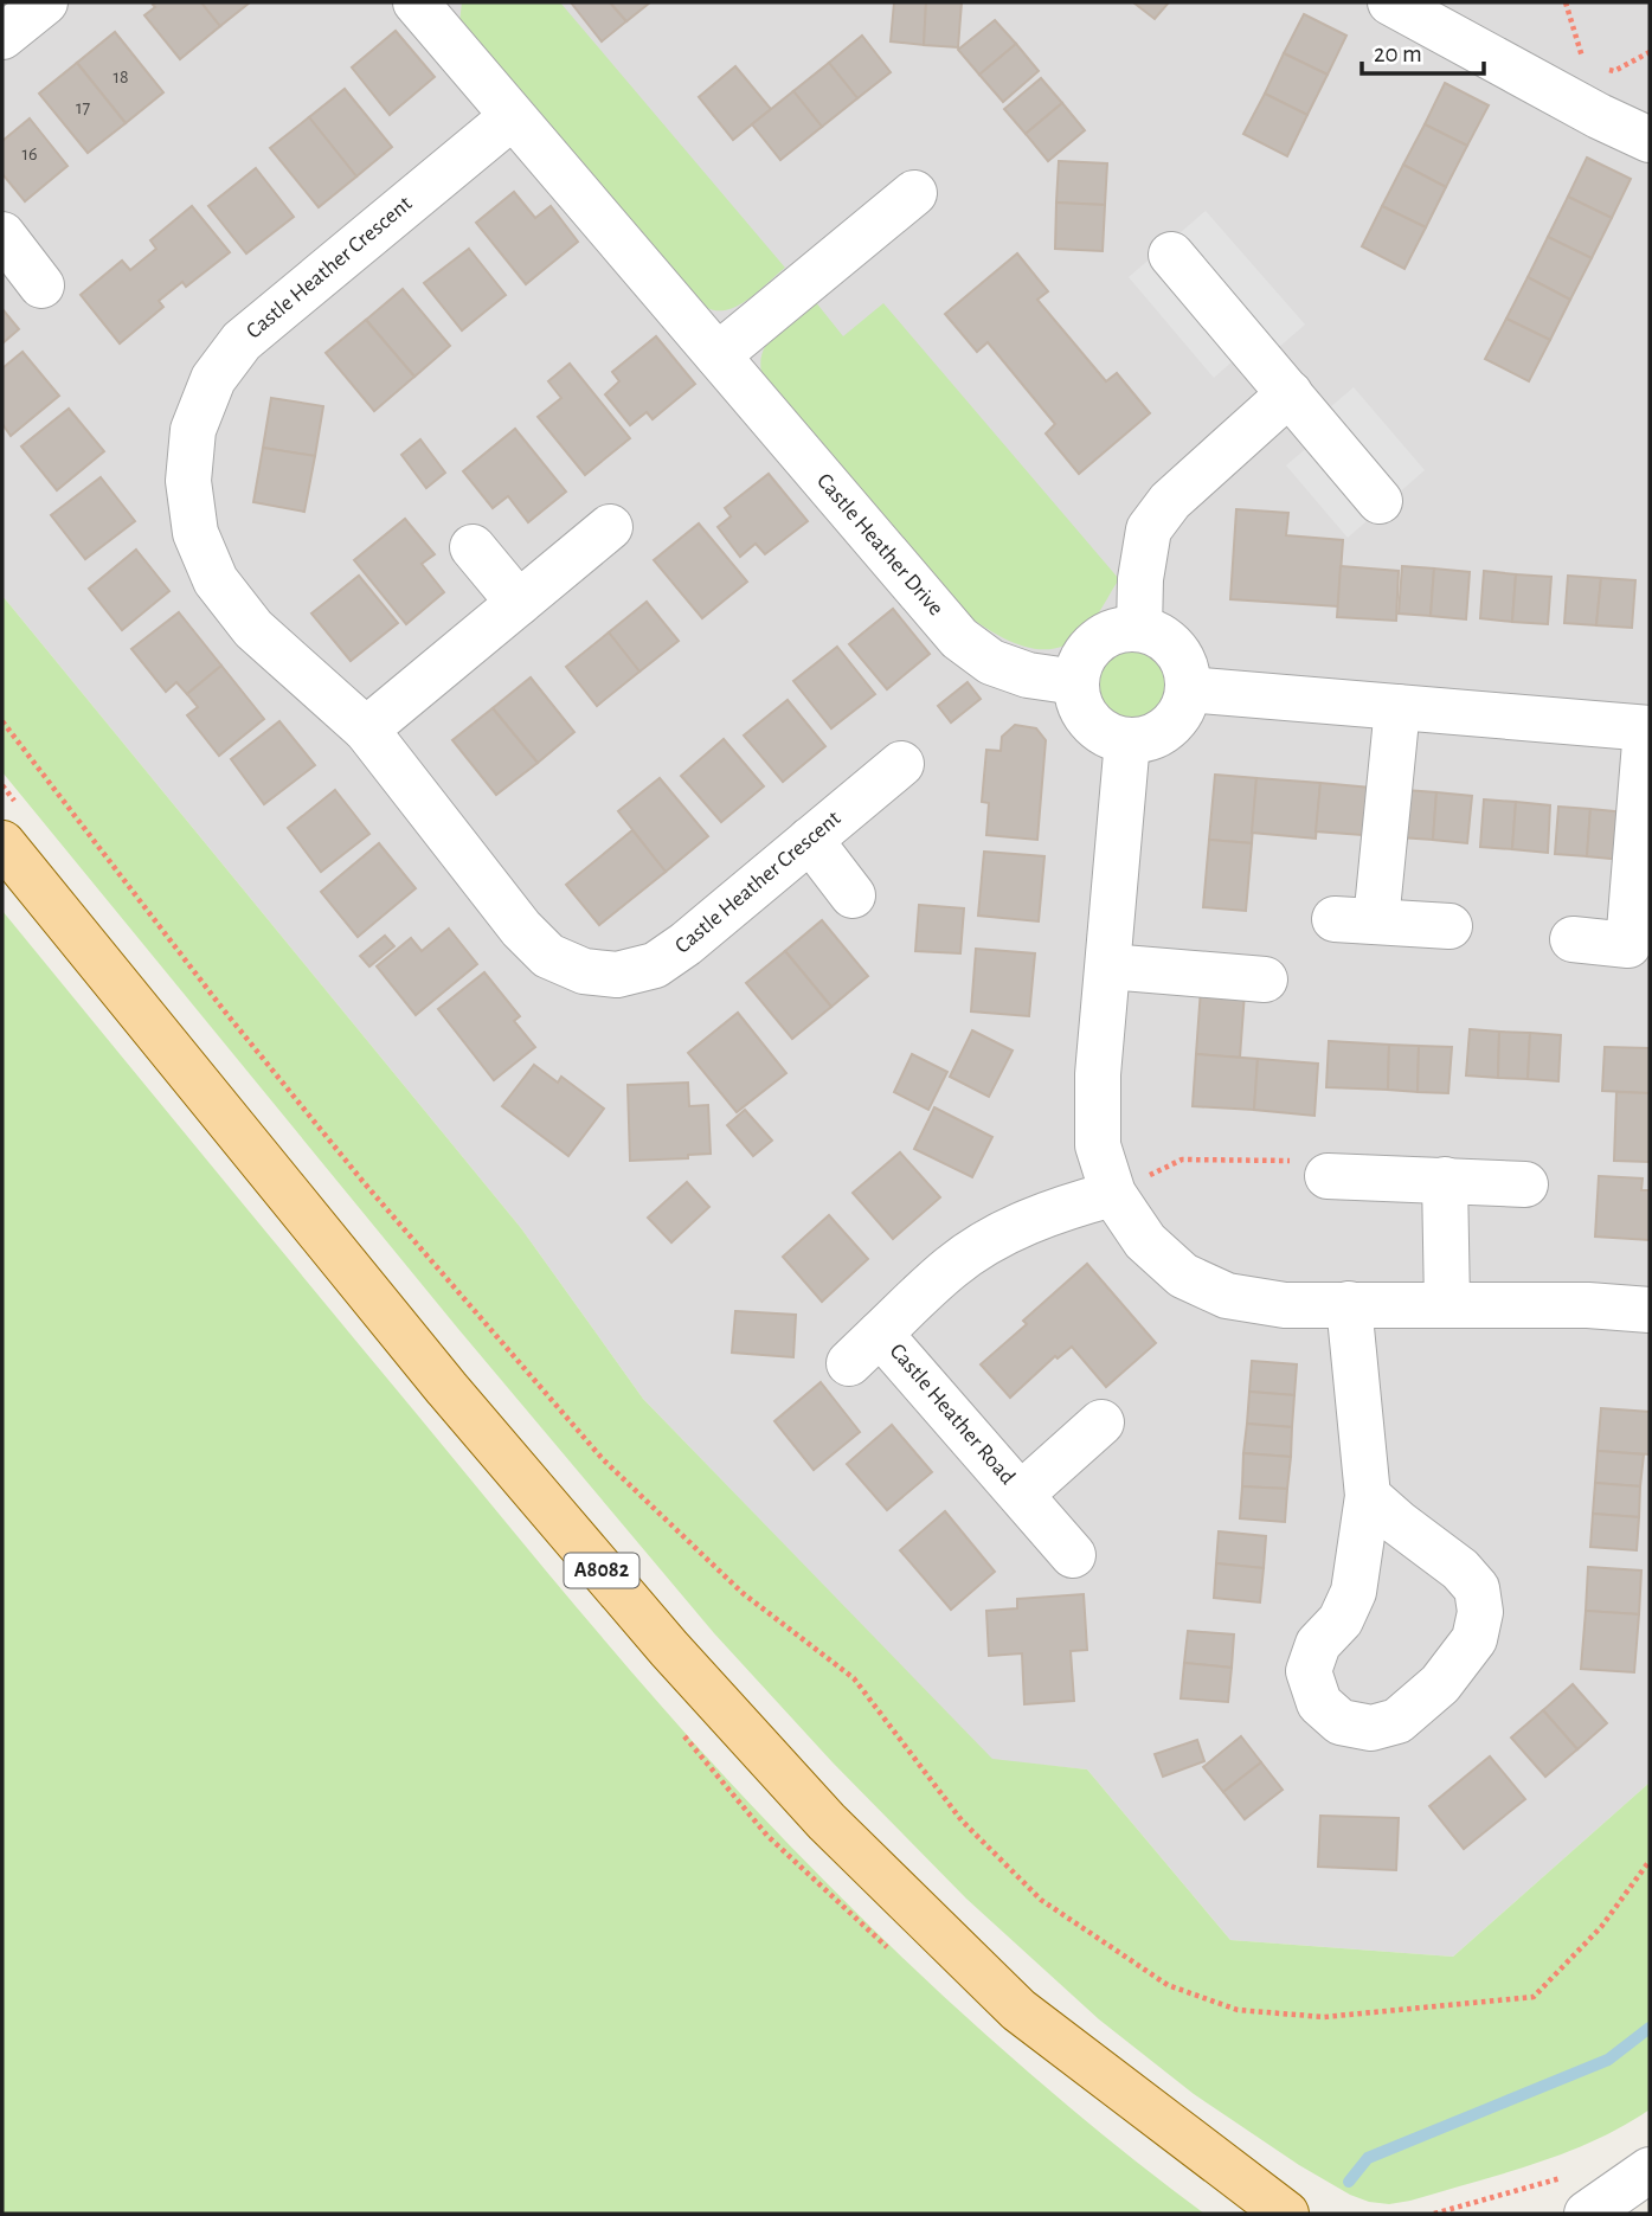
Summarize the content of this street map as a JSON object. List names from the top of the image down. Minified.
{"streets":{"main road":["A8082"],"street":["Castle Heather Crescent","Castle Heather Drive","Castle Heather Road"]},"crossings":[["Castle Heather Crescent","Castle Heather Drive"]],"house_numbers":["18","17","16"],"scale_bar":"20 m"}
